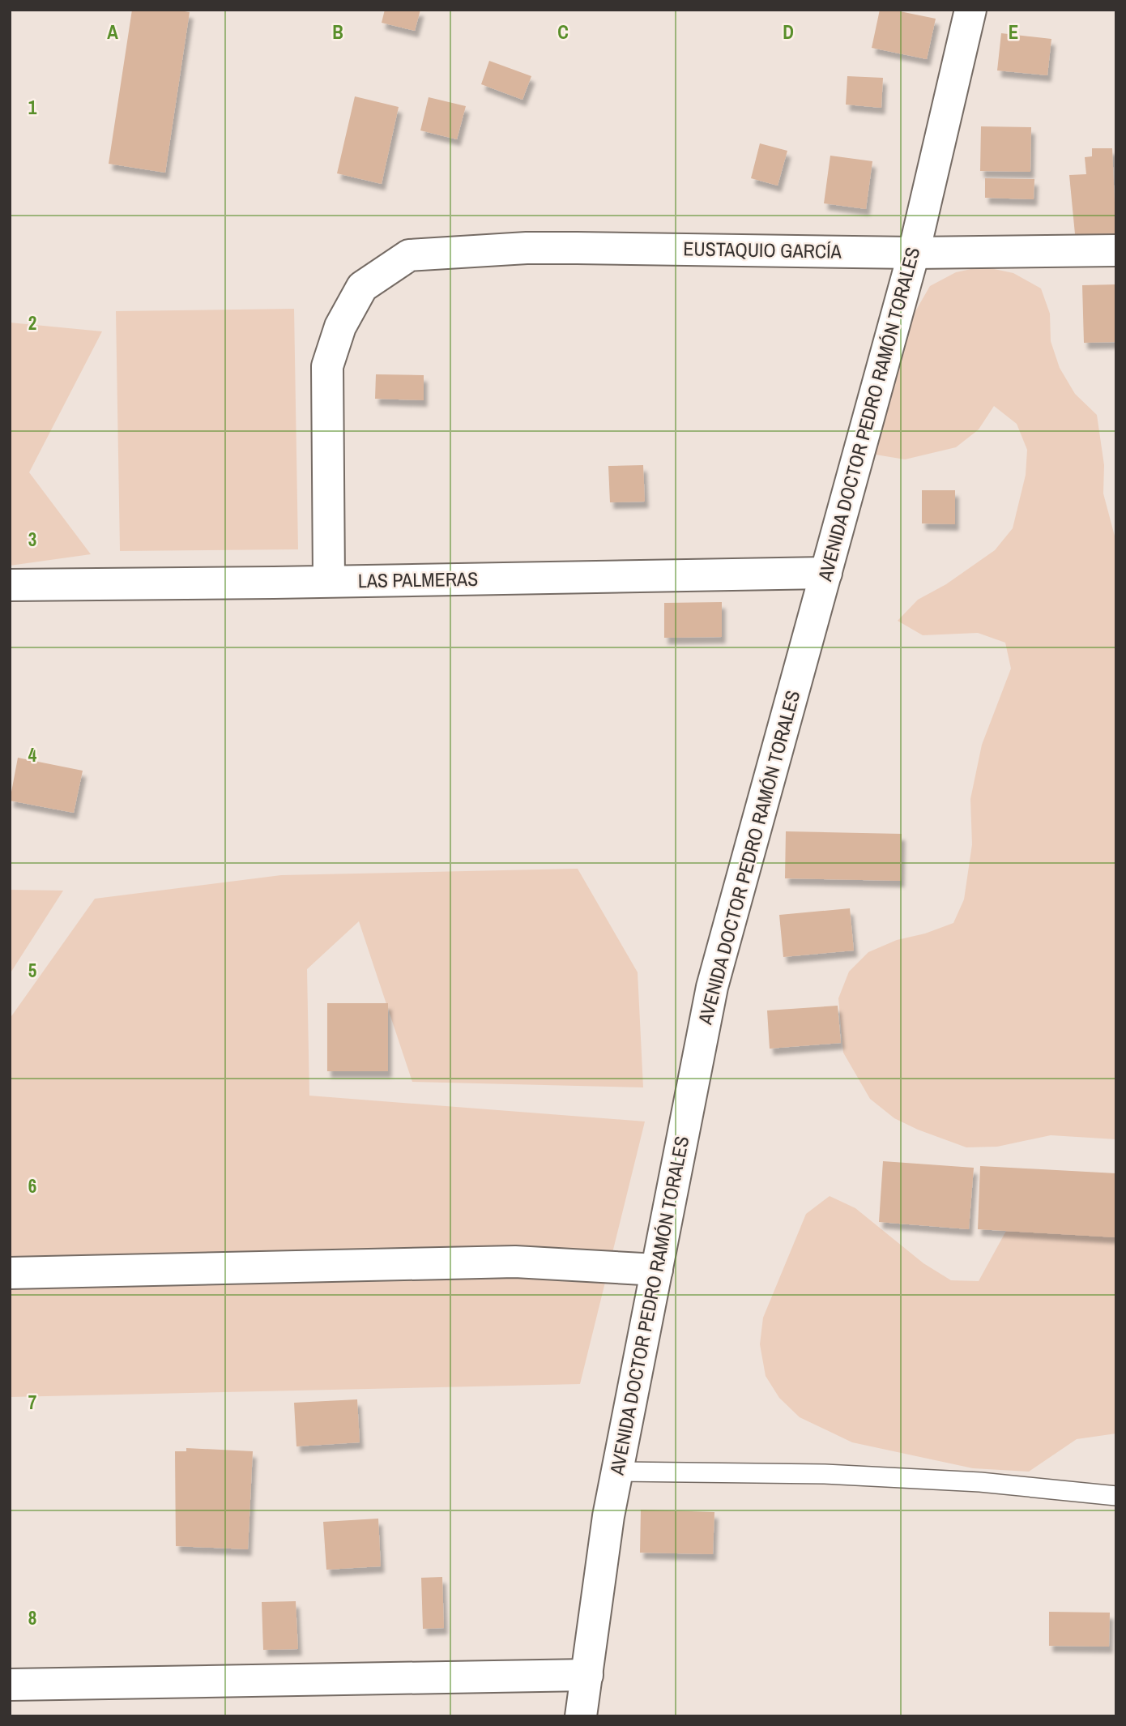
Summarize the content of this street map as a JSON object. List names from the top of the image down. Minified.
{"streets":{"street":["EUSTAQUIO GARCÍA","AVENIDA DOCTOR PEDRO RAMÓN TORALES","LAS PALMERAS"]},"crossings":[["EUSTAQUIO GARCÍA","AVENIDA DOCTOR PEDRO RAMÓN TORALES"],["EUSTAQUIO GARCÍA","LAS PALMERAS"],["AVENIDA DOCTOR PEDRO RAMÓN TORALES","LAS PALMERAS"]],"grid":{"columns":["A","B","C","D","E"],"rows":["1","2","3","4","5","6","7","8"]}}
